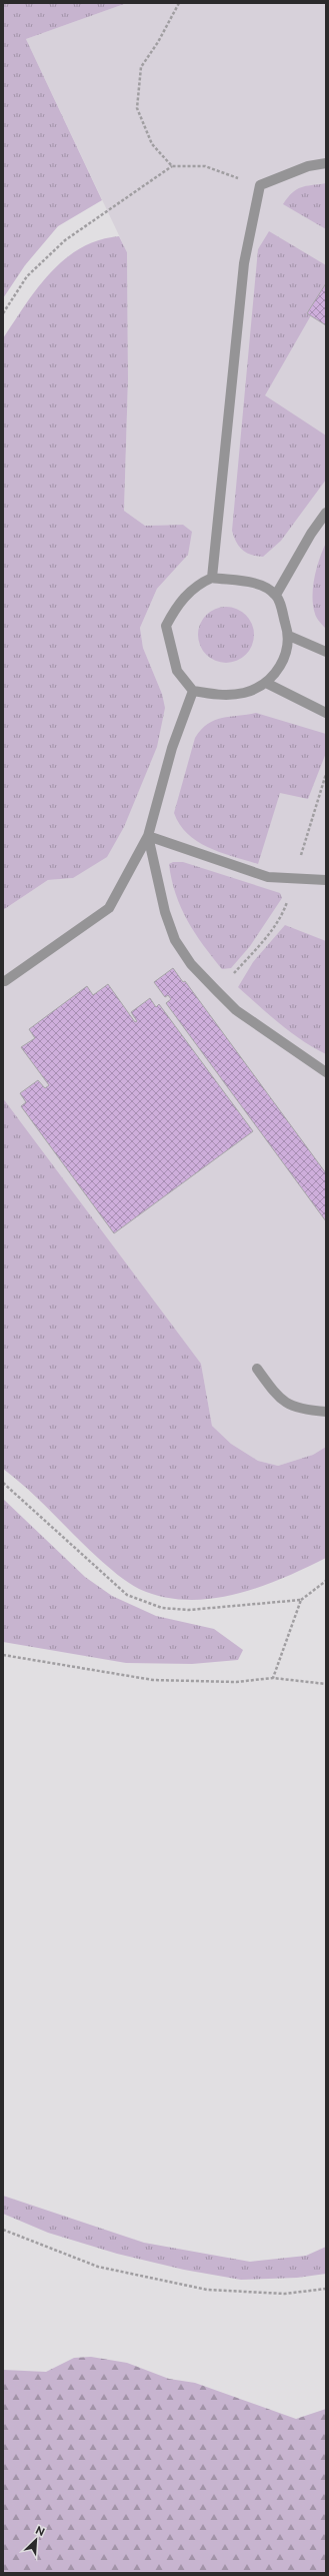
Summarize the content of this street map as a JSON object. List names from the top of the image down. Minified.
{"north":"top right"}
